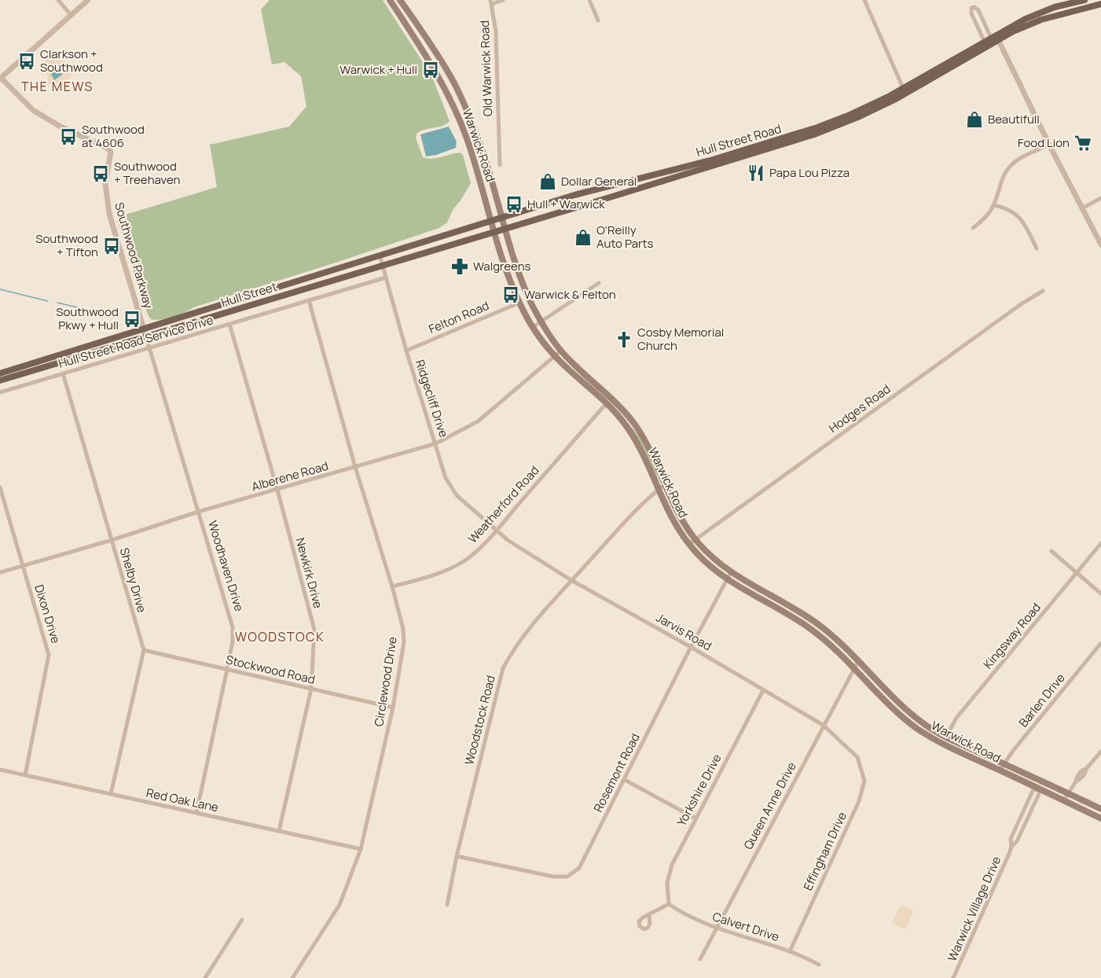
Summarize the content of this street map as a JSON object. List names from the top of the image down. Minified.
{"streets":{"main road":["Hull Street Road","Warwick Road","Hull Street"],"street":["Old Warwick Road","Southwood Parkway","Felton Road","Hull Street Road Service Drive","Ridgecliff Drive","Hodges Road","Alberene Road","Weatherford Road","Woodhaven Drive","Newkirk Drive","Shelby Drive","Dixon Drive","Jarvis Road","Kingsway Road","Stockwood Road","Circlewood Drive","Barlen Drive","Woodstock Road","Rosemont Road","Yorkshire Drive","Red Oak Lane","Queen Anne Drive","Effingham Drive","Warwick Village Drive","Calvert Drive"]},"crossings":[["Hull Street Road","Warwick Road"],["Hull Street Road","Hull Street"],["Hull Street Road","Ridgecliff Drive"],["Warwick Road","Hull Street"],["Warwick Road","Felton Road"],["Warwick Road","Hodges Road"],["Warwick Road","Alberene Road"],["Warwick Road","Weatherford Road"],["Warwick Road","Kingsway Road"],["Warwick Road","Barlen Drive"],["Warwick Road","Woodstock Road"],["Warwick Road","Rosemont Road"],["Warwick Road","Queen Anne Drive"],["Warwick Road","Warwick Village Drive"],["Southwood Parkway","Hull Street"],["Southwood Parkway","Woodhaven Drive"],["Hull Street","Ridgecliff Drive"],["Hull Street","Woodhaven Drive"],["Felton Road","Ridgecliff Drive"],["Hull Street Road Service Drive","Ridgecliff Drive"],["Hull Street Road Service Drive","Woodhaven Drive"],["Hull Street Road Service Drive","Newkirk Drive"],["Hull Street Road Service Drive","Shelby Drive"],["Hull Street Road Service Drive","Circlewood Drive"],["Ridgecliff Drive","Alberene Road"],["Ridgecliff Drive","Weatherford Road"],["Ridgecliff Drive","Jarvis Road"],["Alberene Road","Woodhaven Drive"],["Alberene Road","Newkirk Drive"],["Alberene Road","Shelby Drive"],["Alberene Road","Dixon Drive"],["Alberene Road","Circlewood Drive"],["Weatherford Road","Jarvis Road"],["Weatherford Road","Circlewood Drive"],["Woodhaven Drive","Stockwood Road"],["Woodhaven Drive","Red Oak Lane"],["Newkirk Drive","Stockwood Road"],["Newkirk Drive","Red Oak Lane"],["Shelby Drive","Stockwood Road"],["Shelby Drive","Red Oak Lane"],["Dixon Drive","Red Oak Lane"],["Jarvis Road","Woodstock Road"],["Jarvis Road","Rosemont Road"],["Jarvis Road","Yorkshire Drive"],["Jarvis Road","Queen Anne Drive"],["Jarvis Road","Effingham Drive"],["Stockwood Road","Circlewood Drive"],["Circlewood Drive","Red Oak Lane"],["Woodstock Road","Rosemont Road"],["Yorkshire Drive","Calvert Drive"],["Queen Anne Drive","Calvert Drive"],["Effingham Drive","Calvert Drive"]],"districts":["THE MEWS","WOODSTOCK"],"places":{"bus stop":["Clarkson + Southwood","Warwick + Hull","Southwood at 4606","Southwood + Treehaven","Hull + Warwick","Southwood + Tifton","Warwick & Felton","Southwood Pkwy + Hull"],"shop":["Beautifull","Dollar General","O'Reilly Auto Parts"],"supermarket":["Food Lion"],"restaurant":["Papa Lou Pizza"],"pharmacy":["Walgreens"],"church":["Cosby Memorial Church"]}}
